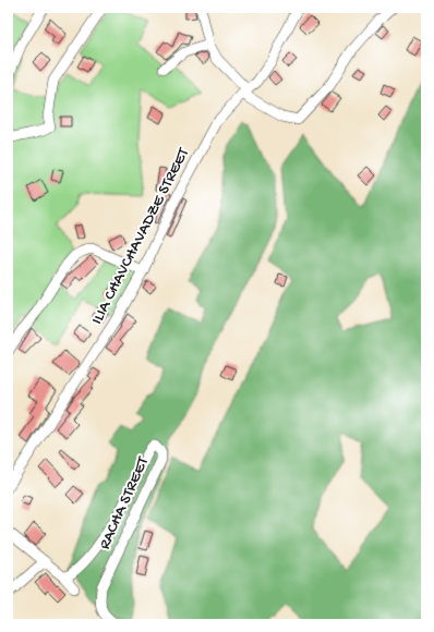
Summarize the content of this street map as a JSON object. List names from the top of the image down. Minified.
{"streets":{"street":["ILIA CHAVCHAVADZE STREET","RACHA STREET"]}}
